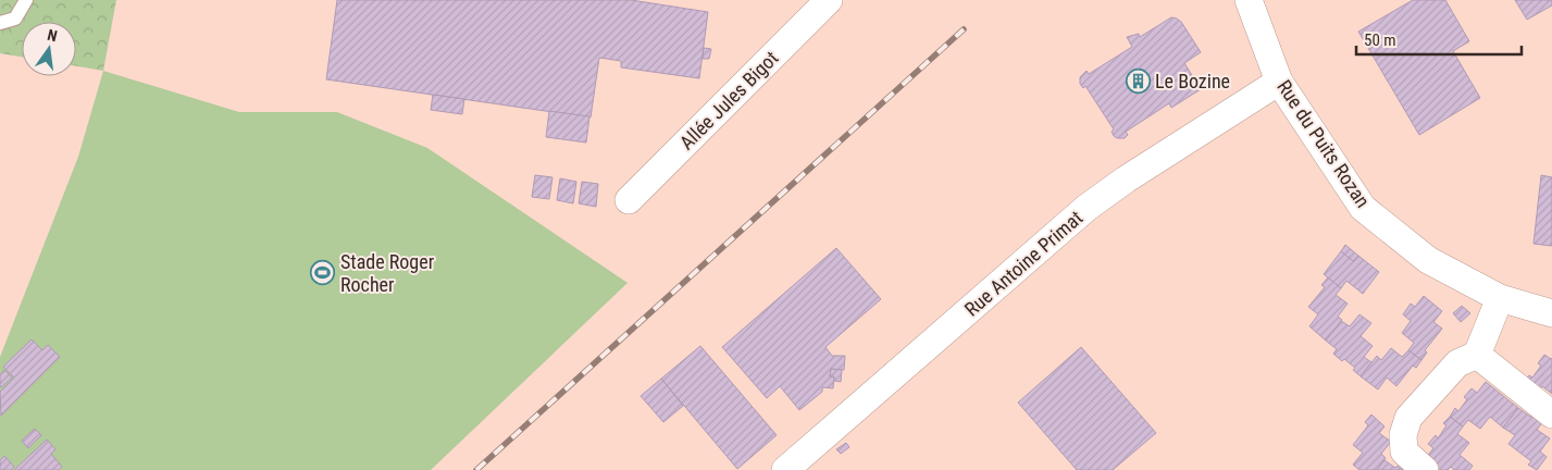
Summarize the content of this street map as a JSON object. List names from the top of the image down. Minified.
{"streets":{"street":["Allée Jules Bigot","Rue du Puits Rozan","Rue Antoine Primat"]},"crossings":[["Rue du Puits Rozan","Rue Antoine Primat"]],"places":{"building":["Le Bozine"],"sports":["Stade Roger Rocher"]},"scale_bar":"50 m","north":"top"}
